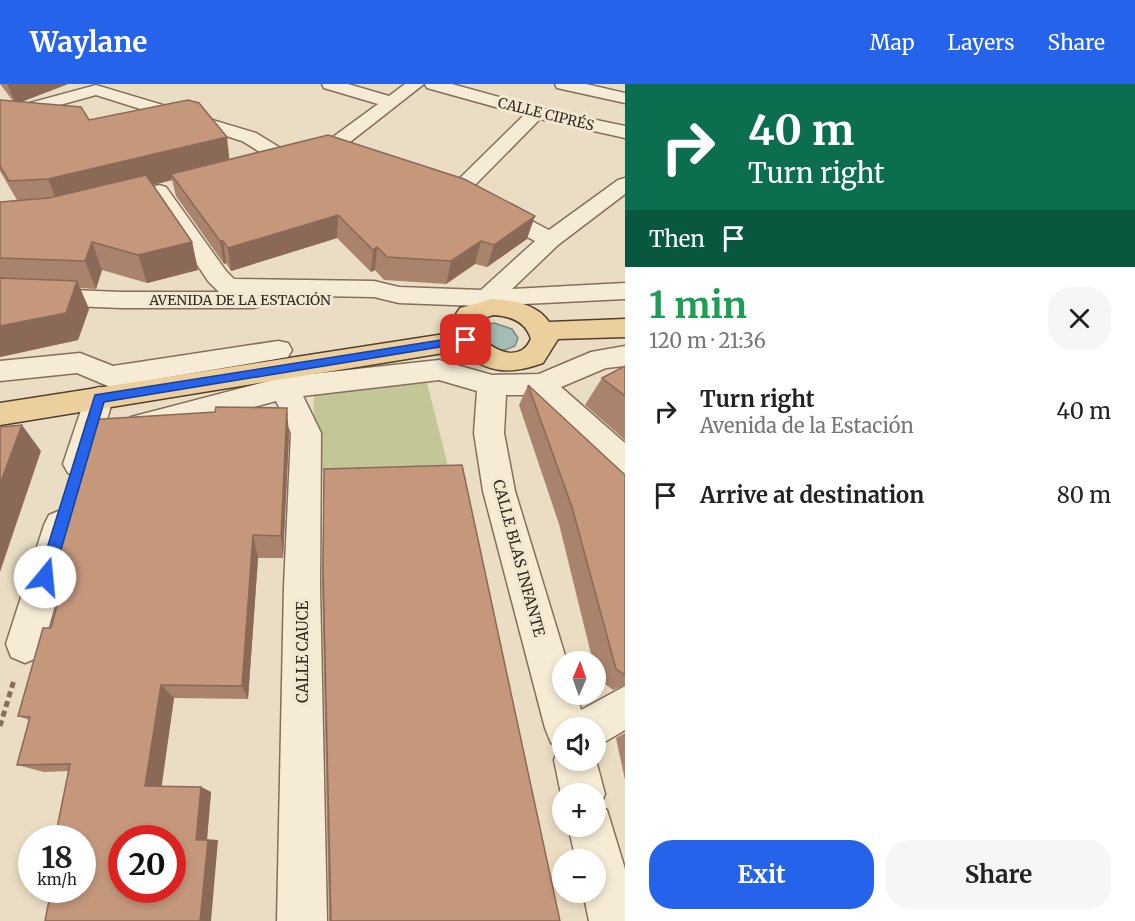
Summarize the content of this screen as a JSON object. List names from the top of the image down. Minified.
{"streets":{"street":["CALLE CIPRÉS","AVENIDA DE LA ESTACIÓN","CALLE BLAS INFANTE","CALLE CAUCE"]},"north":"top","page":{"header":"Waylane","nav":["Map","Layers","Share"],"turn":["40 m","Turn right"],"then":"Then","heading":["1 min","120 m · 21:36"],"list":[{"name":"Turn right","note":"Avenida de la Estación","value":"40 m"},{"name":"Arrive at destination","value":"80 m"}],"map_buttons":["+","−"],"speed":"18 km/h","limit":"20","buttons":["Exit","Share"]}}
